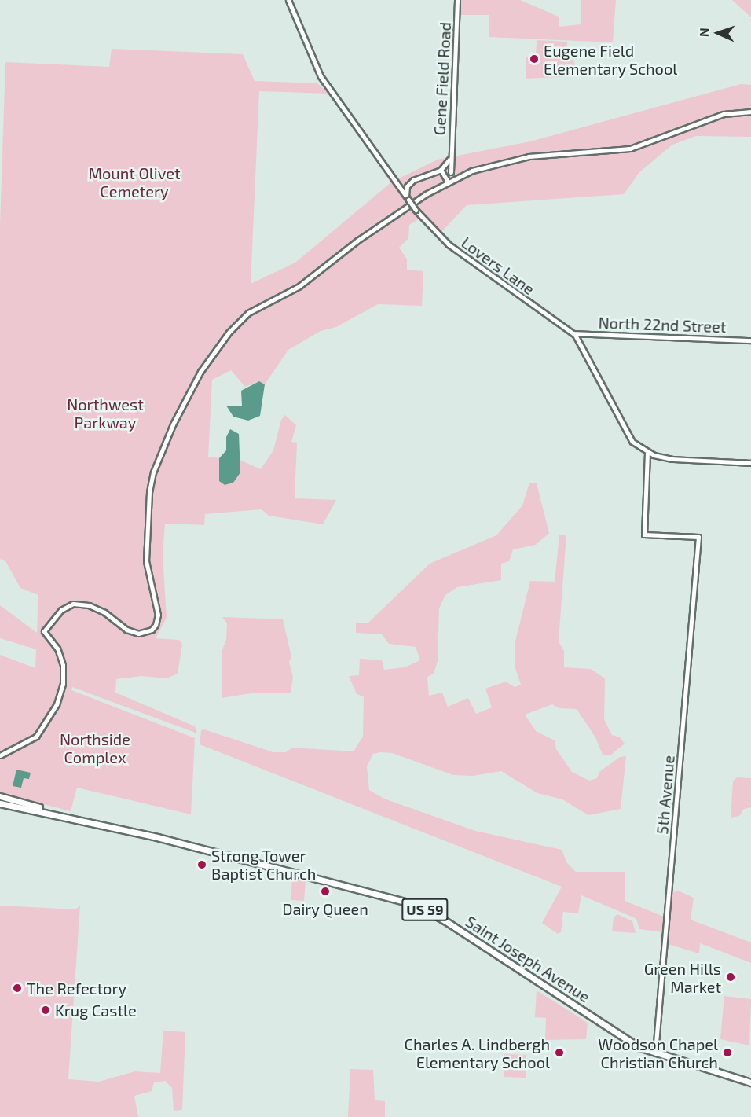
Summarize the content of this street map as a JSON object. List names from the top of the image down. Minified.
{"streets":{"main road":["US 59","Saint Joseph Avenue"],"street":["Gene Field Road","Lovers Lane","North 22nd Street","5th Avenue"]},"crossings":[["Lovers Lane","North 22nd Street"],["Lovers Lane","5th Avenue"],["5th Avenue","Saint Joseph Avenue"]],"parks":["Mount Olivet Cemetery","Northwest Parkway","Northside Complex"],"places":["Eugene Field Elementary School","Strong Tower Baptist Church","Dairy Queen","Green Hills Market","The Refectory","Krug Castle","Charles A. Lindbergh Elementary School","Woodson Chapel Christian Church"],"north":"left"}
